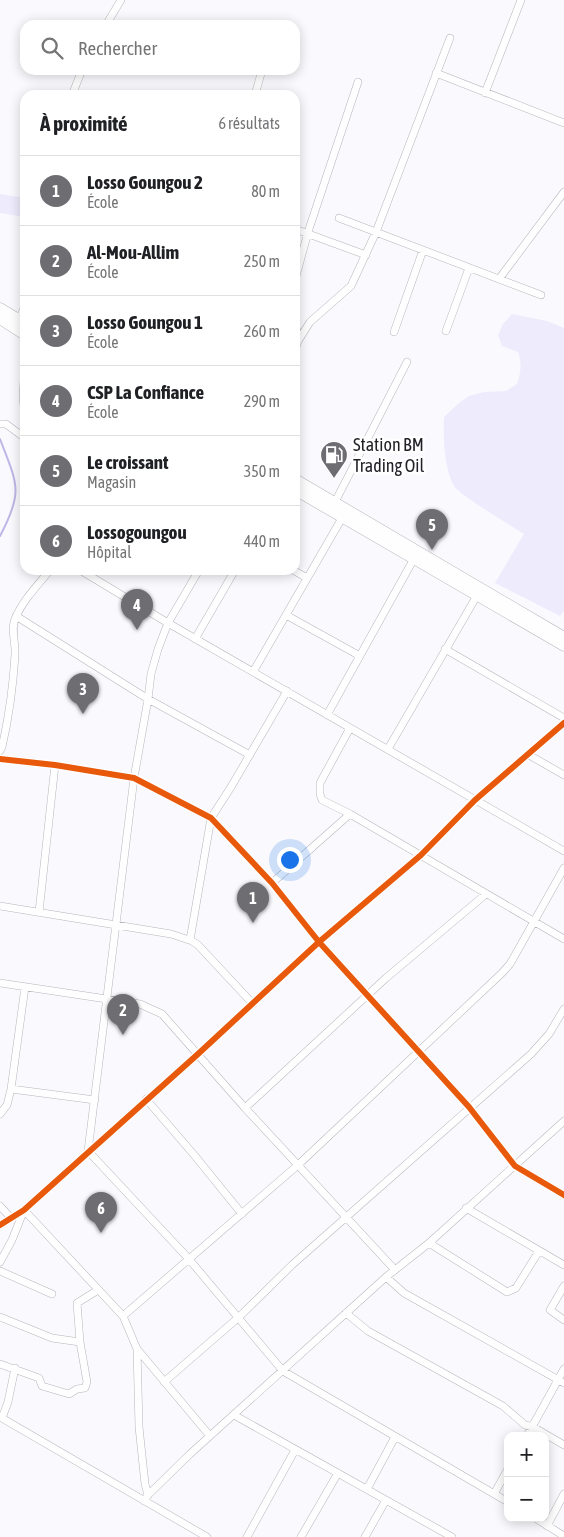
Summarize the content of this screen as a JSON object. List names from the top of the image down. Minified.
{"places":{"fuel station":["Station BM Trading Oil"]},"page":{"search":"Rechercher","heading":["À proximité","6 résultats"],"list":[{"mark":"1","name":"Losso Goungou 2","note":"École","value":"80 m"},{"mark":"2","name":"Al-Mou-Allim","note":"École","value":"250 m"},{"mark":"3","name":"Losso Goungou 1","note":"École","value":"260 m"},{"mark":"4","name":"CSP La Confiance","note":"École","value":"290 m"},{"mark":"5","name":"Le croissant","note":"Magasin","value":"350 m"},{"mark":"6","name":"Lossogoungou","note":"Hôpital","value":"440 m"}],"pins":["5","4","3","1","2","6"],"map_buttons":["+","−"]}}
